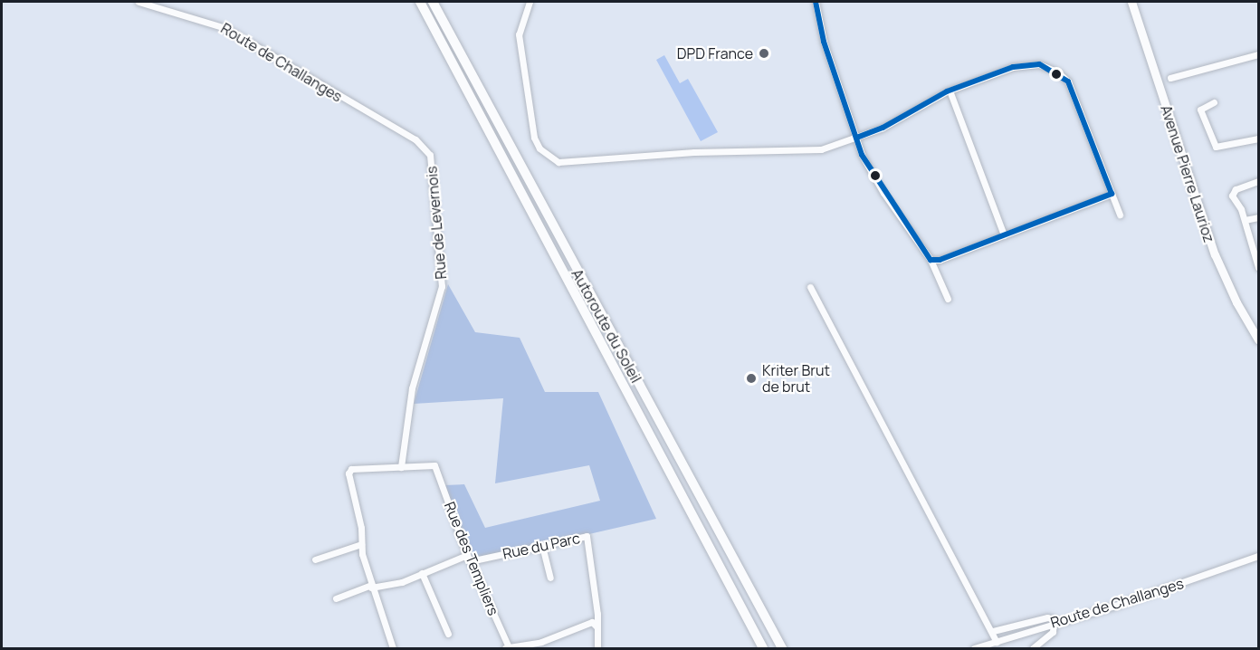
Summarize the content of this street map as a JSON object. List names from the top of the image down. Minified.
{"streets":{"highway":["Autoroute du Soleil"],"main road":["Avenue Pierre Laurioz"],"street":["Route de Challanges","Rue de Levernois","Rue du Parc","Rue des Templiers"]},"crossings":[["Route de Challanges","Rue de Levernois"],["Rue de Levernois","Rue des Templiers"],["Rue du Parc","Rue des Templiers"]],"places":["DPD France","Kriter Brut de brut"]}
